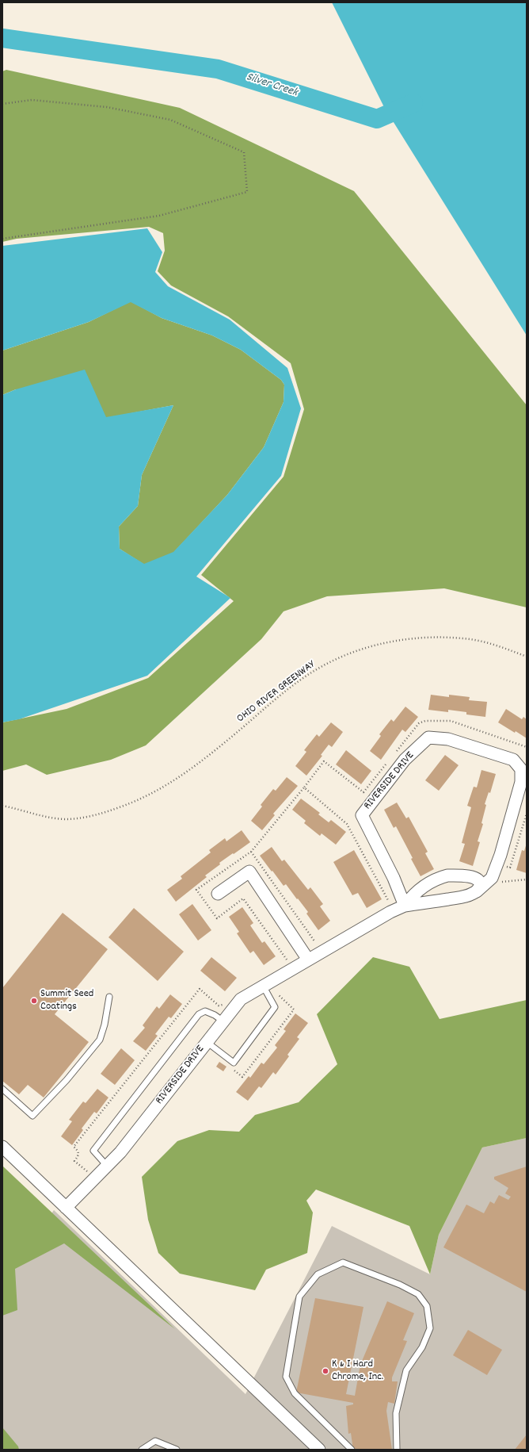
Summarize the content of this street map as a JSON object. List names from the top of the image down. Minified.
{"streets":{"street":["RIVERSIDE DRIVE"],"path":["OHIO RIVER GREENWAY"]},"water":["Silver Creek"],"places":["Summit Seed Coatings","K & I Hard Chrome, Inc."]}
